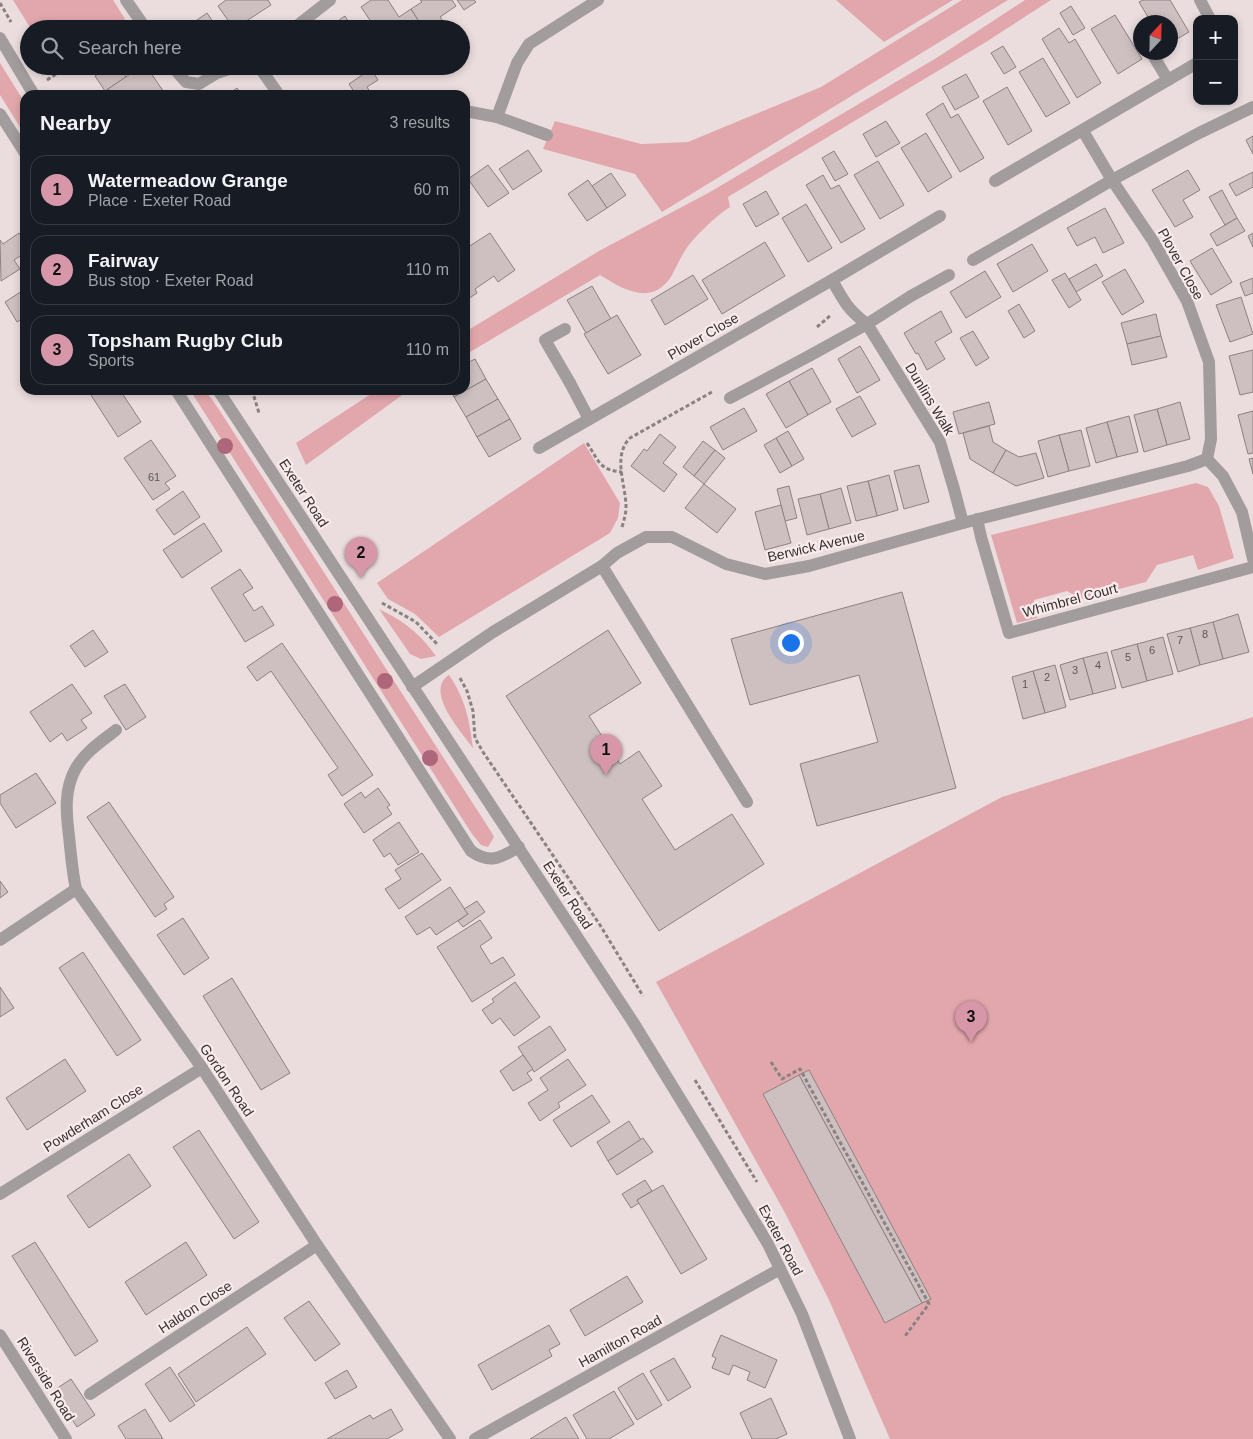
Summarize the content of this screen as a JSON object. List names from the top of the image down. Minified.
{"streets":{"street":["Plover Close","Dunlins Walk","Exeter Road","Berwick Avenue","Whimbrel Court","Gordon Road","Powderham Close","Haldon Close","Hamilton Road","Riverside Road"]},"crossings":[["Plover Close","Berwick Avenue"],["Dunlins Walk","Berwick Avenue"],["Exeter Road","Berwick Avenue"],["Exeter Road","Hamilton Road"],["Berwick Avenue","Whimbrel Court"],["Gordon Road","Powderham Close"],["Gordon Road","Haldon Close"]],"house_numbers":["61","8","7","6","5","4","3","2","1"],"north":"top","page":{"map_buttons":["+","−"],"search":"Search here","heading":["Nearby","3 results"],"list":[{"mark":"1","name":"Watermeadow Grange","note":"Place · Exeter Road","value":"60 m"},{"mark":"2","name":"Fairway","note":"Bus stop · Exeter Road","value":"110 m"},{"mark":"3","name":"Topsham Rugby Club","note":"Sports","value":"110 m"}],"pins":["2","1","3"]}}
